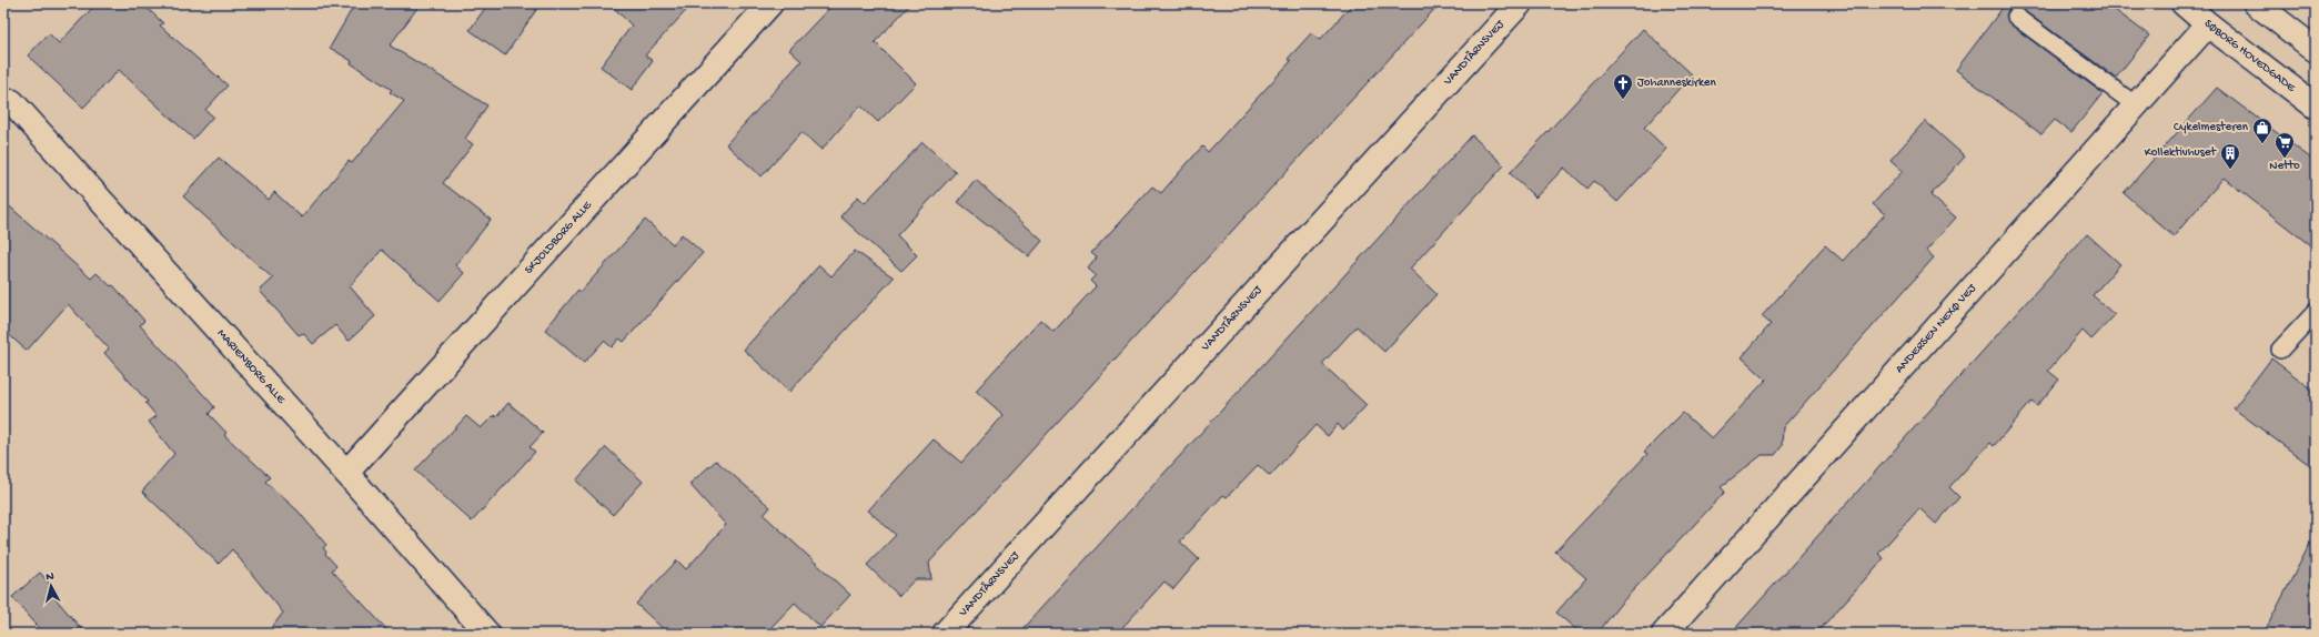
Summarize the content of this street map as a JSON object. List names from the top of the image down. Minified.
{"streets":{"street":["VANDTÅRNSVEJ","SØBORG HOVEDGADE","SKJOLDBORG ALLE","ANDERSEN NEXØ VEJ","MARIENBORG ALLE"]},"crossings":[["SØBORG HOVEDGADE","ANDERSEN NEXØ VEJ"],["SKJOLDBORG ALLE","MARIENBORG ALLE"]],"places":{"church":["Johanneskirken"],"shop":["Cykelmesteren"],"supermarket":["Netto"],"building":["Kollektivhuset"]},"north":"top"}
